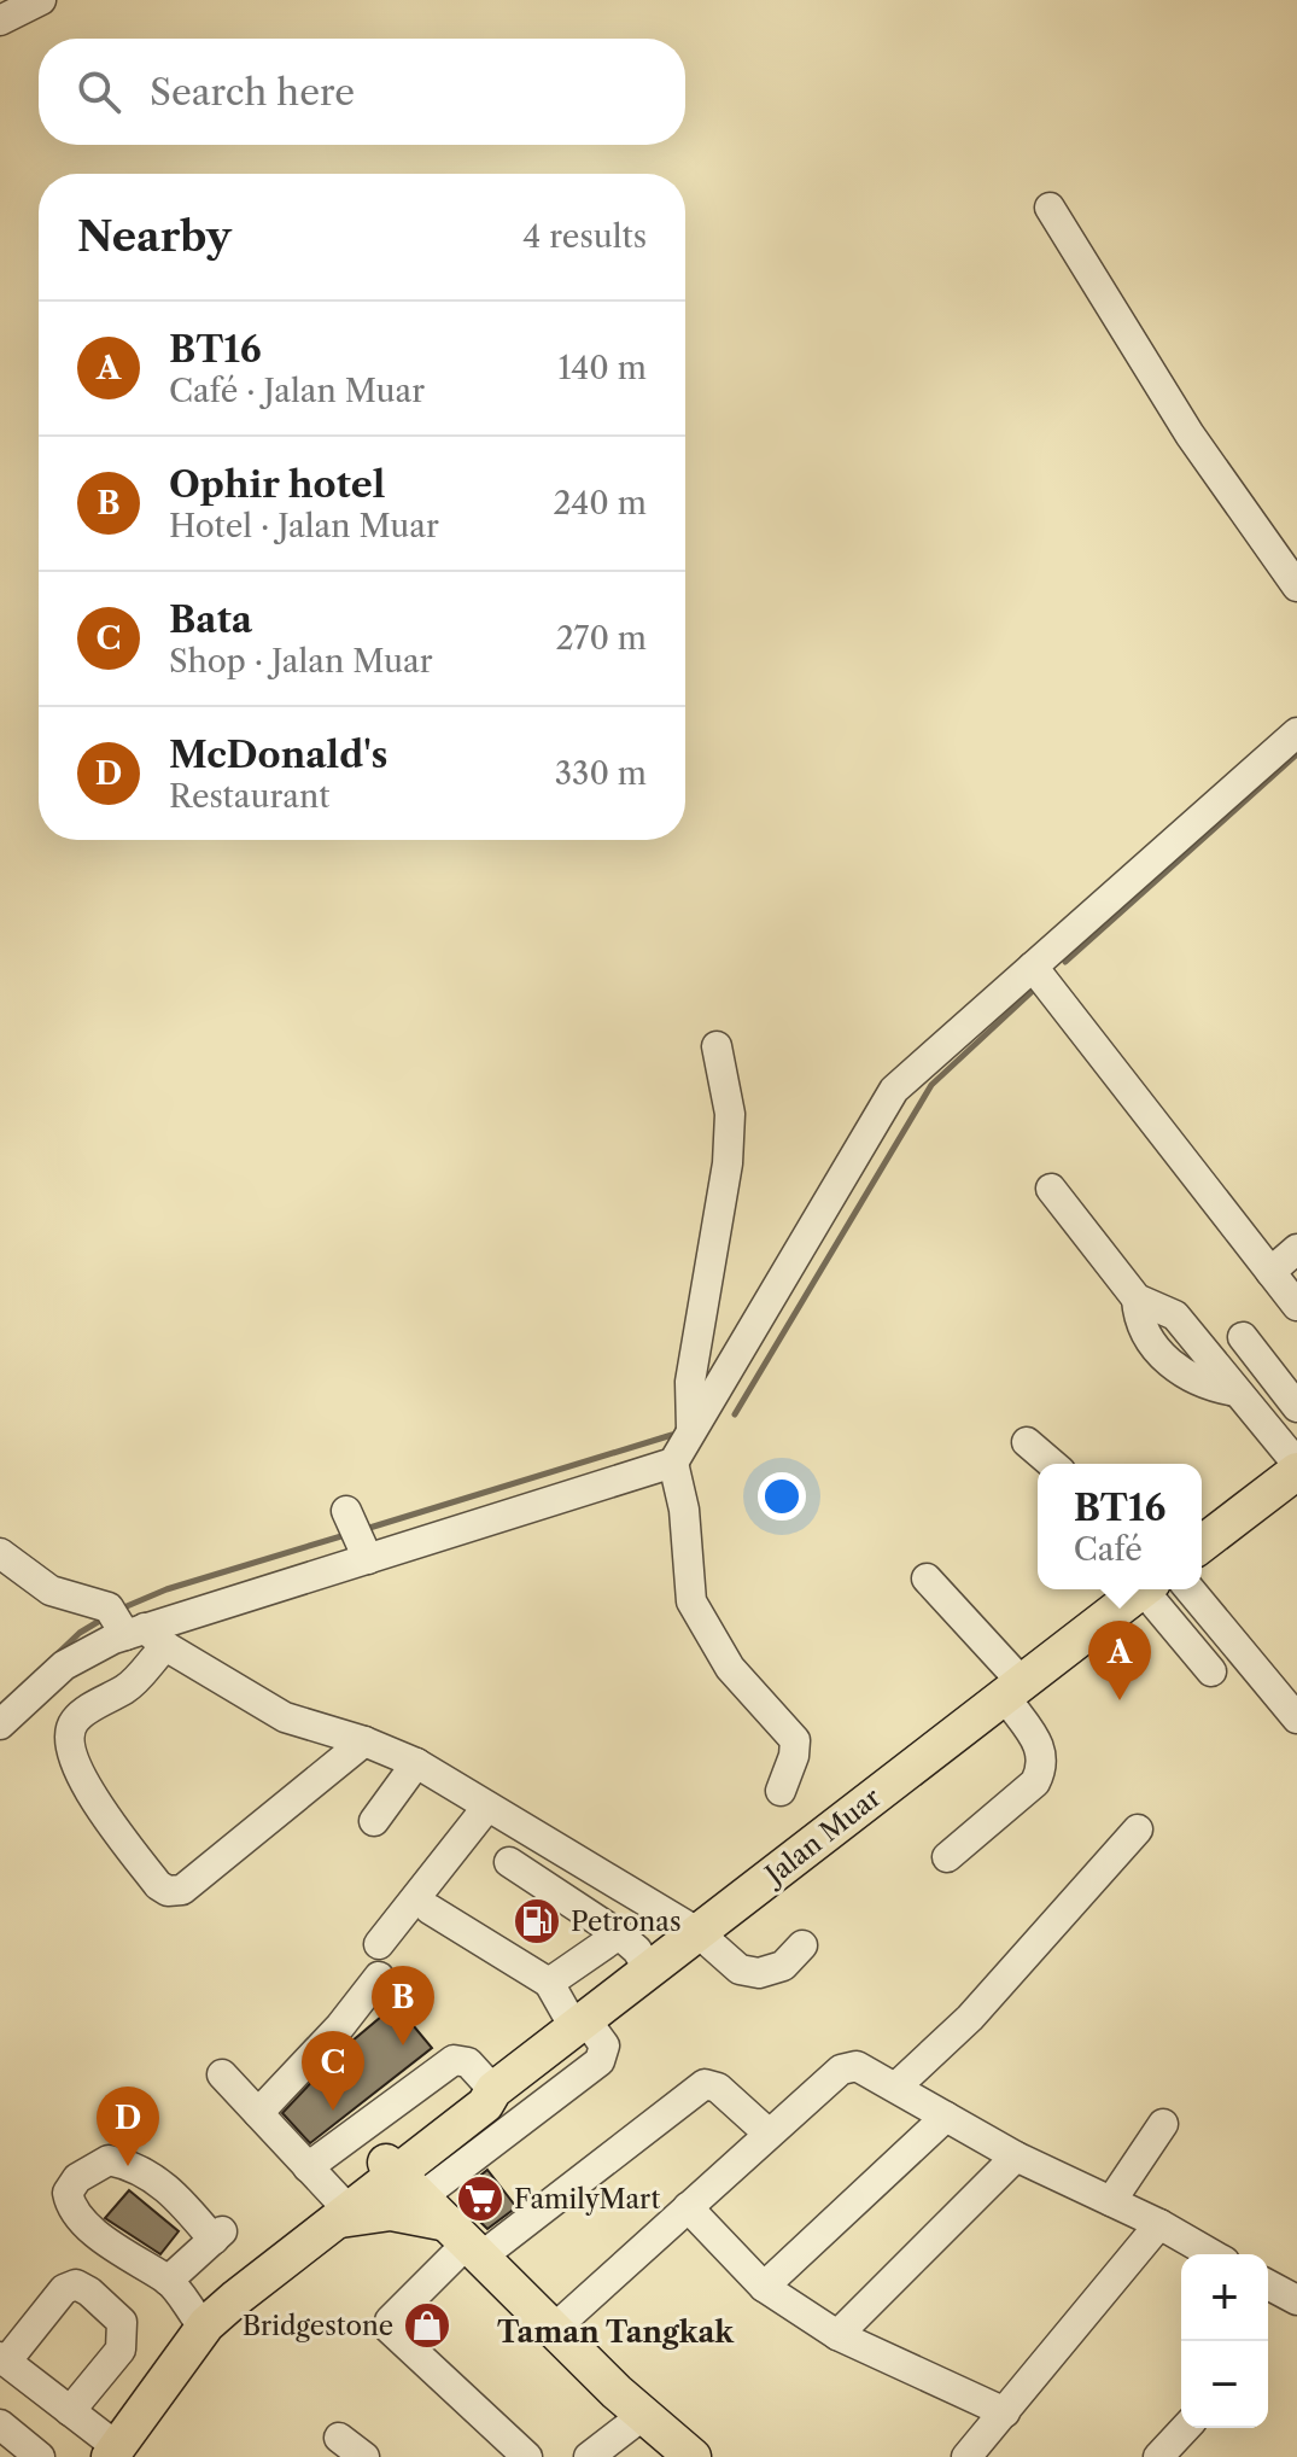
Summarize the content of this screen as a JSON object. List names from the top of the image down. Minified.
{"streets":{"main road":["Jalan Muar"]},"districts":["Taman Tangkak"],"places":{"fuel station":["Petronas"],"supermarket":["FamilyMart"],"shop":["Bridgestone"]},"page":{"search":"Search here","heading":["Nearby","4 results"],"list":[{"mark":"A","name":"BT16","note":"Café · Jalan Muar","value":"140 m"},{"mark":"B","name":"Ophir hotel","note":"Hotel · Jalan Muar","value":"240 m"},{"mark":"C","name":"Bata","note":"Shop · Jalan Muar","value":"270 m"},{"mark":"D","name":"McDonald's","note":"Restaurant","value":"330 m"}],"popup":["BT16","Café"],"pins":["A","B","C","D"],"map_buttons":["+","−"]}}
